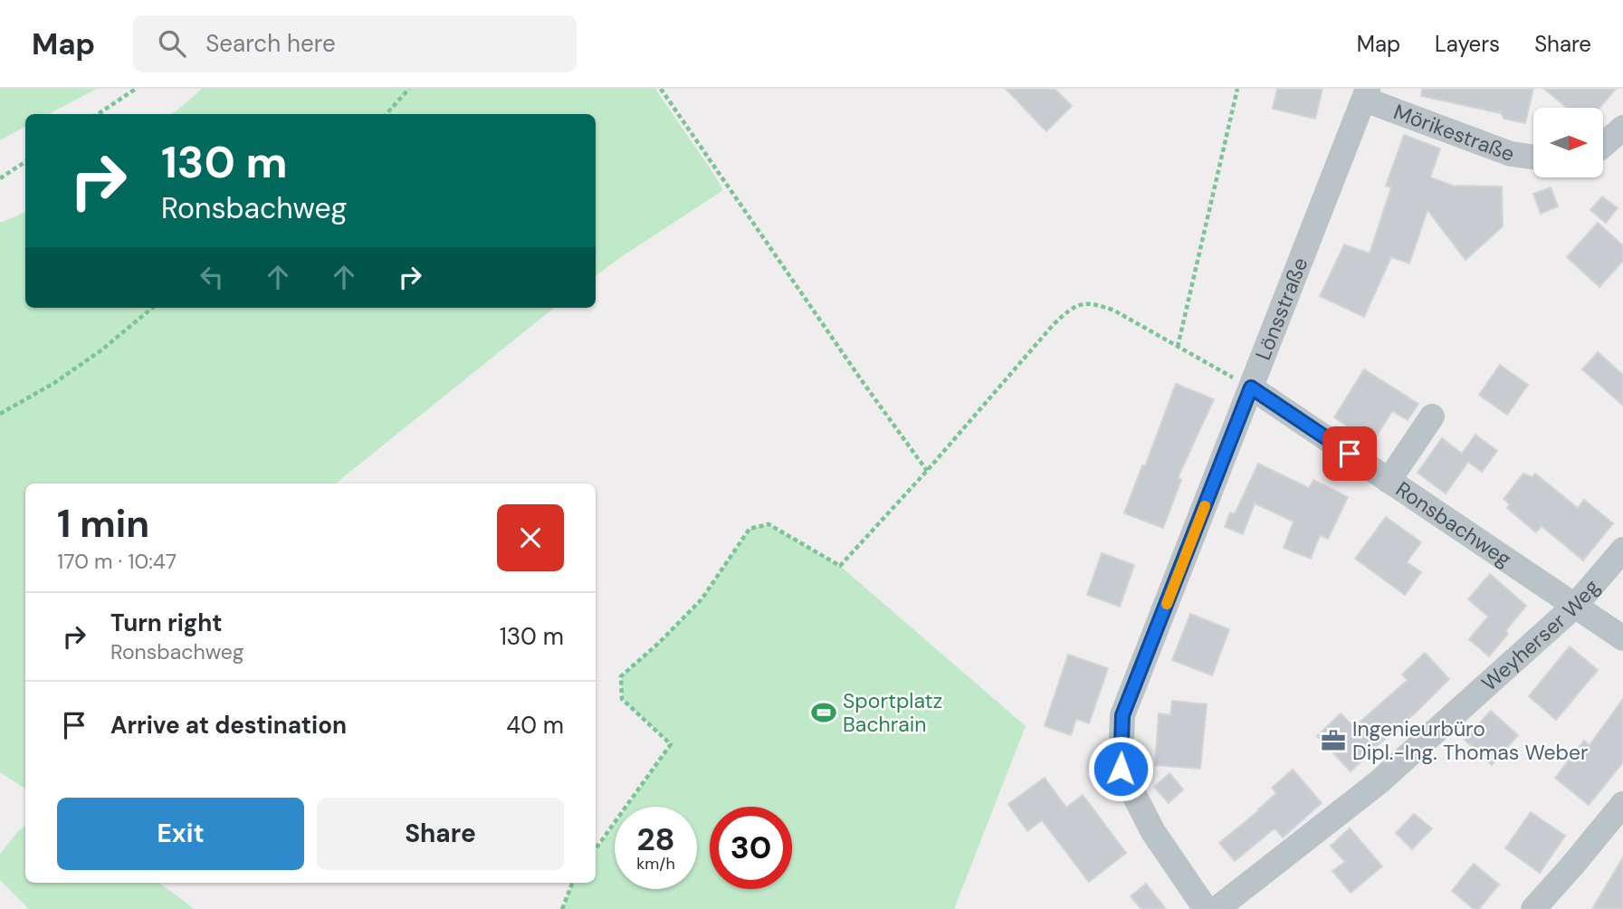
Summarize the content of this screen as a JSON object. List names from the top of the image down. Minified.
{"streets":{"street":["Mörikestraße","Lönsstraße","Ronsbachweg","Weyherser Weg"]},"crossings":[["Mörikestraße","Lönsstraße"],["Lönsstraße","Ronsbachweg"],["Ronsbachweg","Weyherser Weg"]],"places":{"sports":["Sportplatz Bachrain"],"office":["Ingenieurbüro Dipl.-Ing. Thomas Weber"]},"north":"right","page":{"header":"Map","search":"Search here","nav":["Map","Layers","Share"],"turn":["130 m","Ronsbachweg"],"heading":["1 min","170 m · 10:47"],"list":[{"name":"Turn right","note":"Ronsbachweg","value":"130 m"},{"name":"Arrive at destination","value":"40 m"}],"buttons":["Exit","Share"],"speed":"28 km/h","limit":"30"}}
